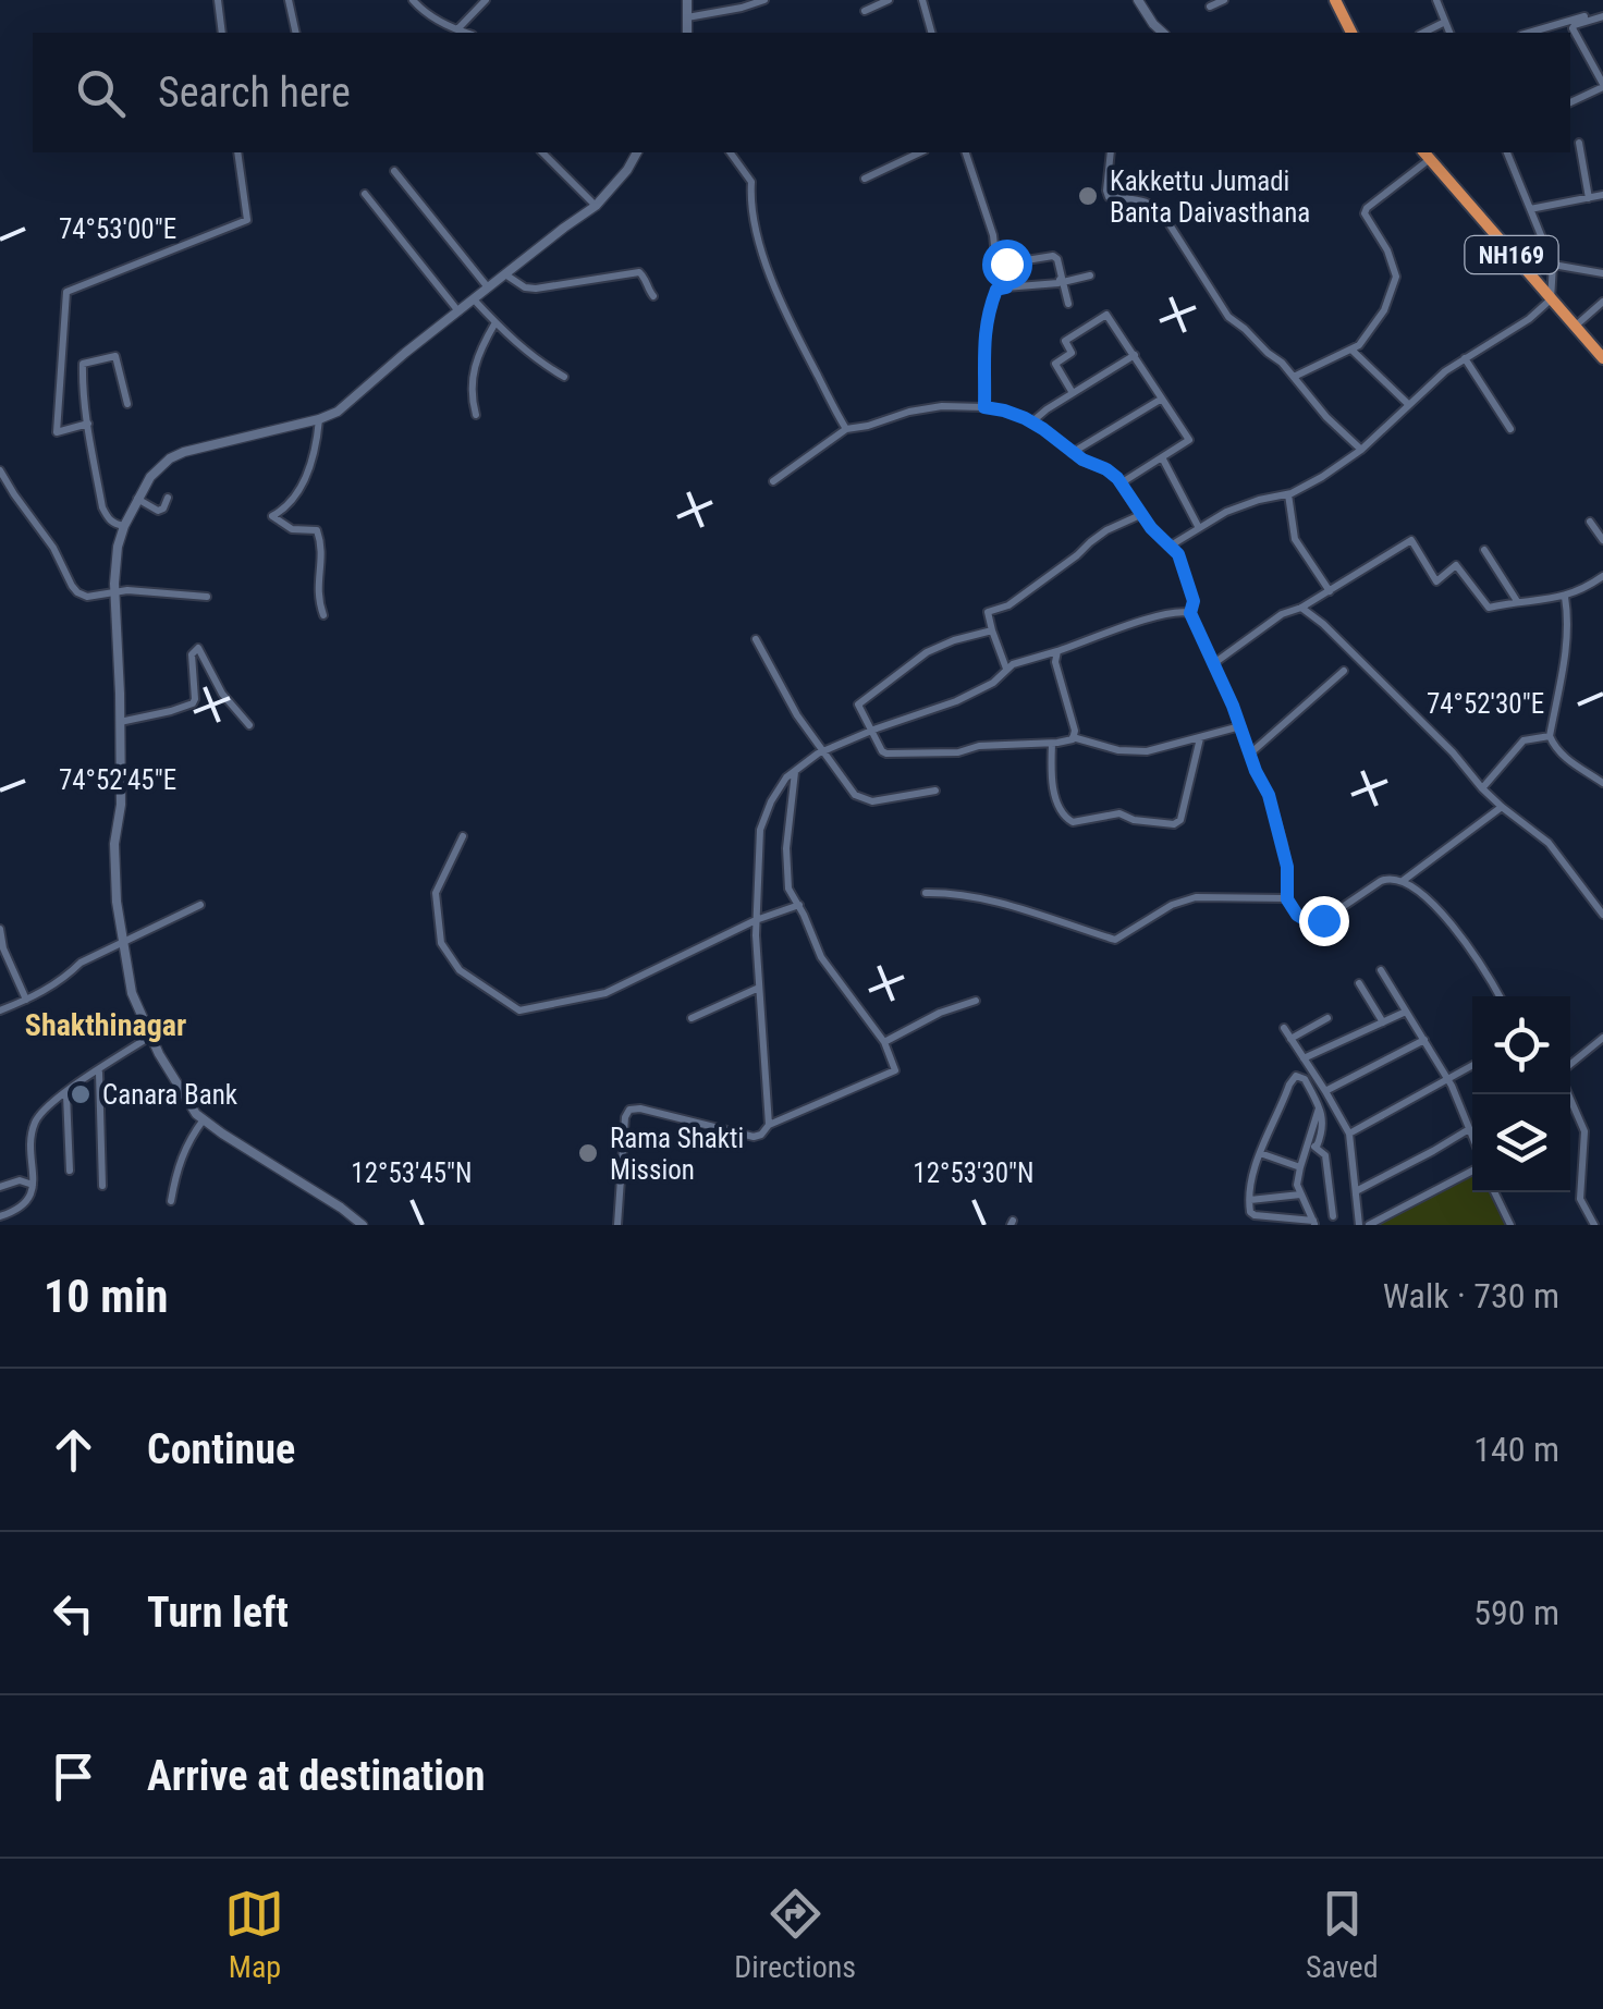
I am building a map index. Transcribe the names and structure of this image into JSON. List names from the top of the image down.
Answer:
{
  "streets": {
    "highway": ["NH169"]
  },
  "districts": ["Shakthinagar"],
  "places": ["Kakkettu Jumadi Banta Daivasthana", "Canara Bank", "Rama Shakti Mission"],
  "page": {
    "search": "Search here",
    "heading": ["10 min", "Walk · 730 m"],
    "list": [
      ["Continue", "140 m"],
      ["Turn left", "590 m"],
      "Arrive at destination"
    ],
    "nav": ["Map", "Directions", "Saved"]
  },
  "coordinates": [
    "74°53'00\"E",
    "74°52'30\"E",
    "74°52'45\"E",
    "12°53'45\"N",
    "12°53'30\"N"
  ]
}
